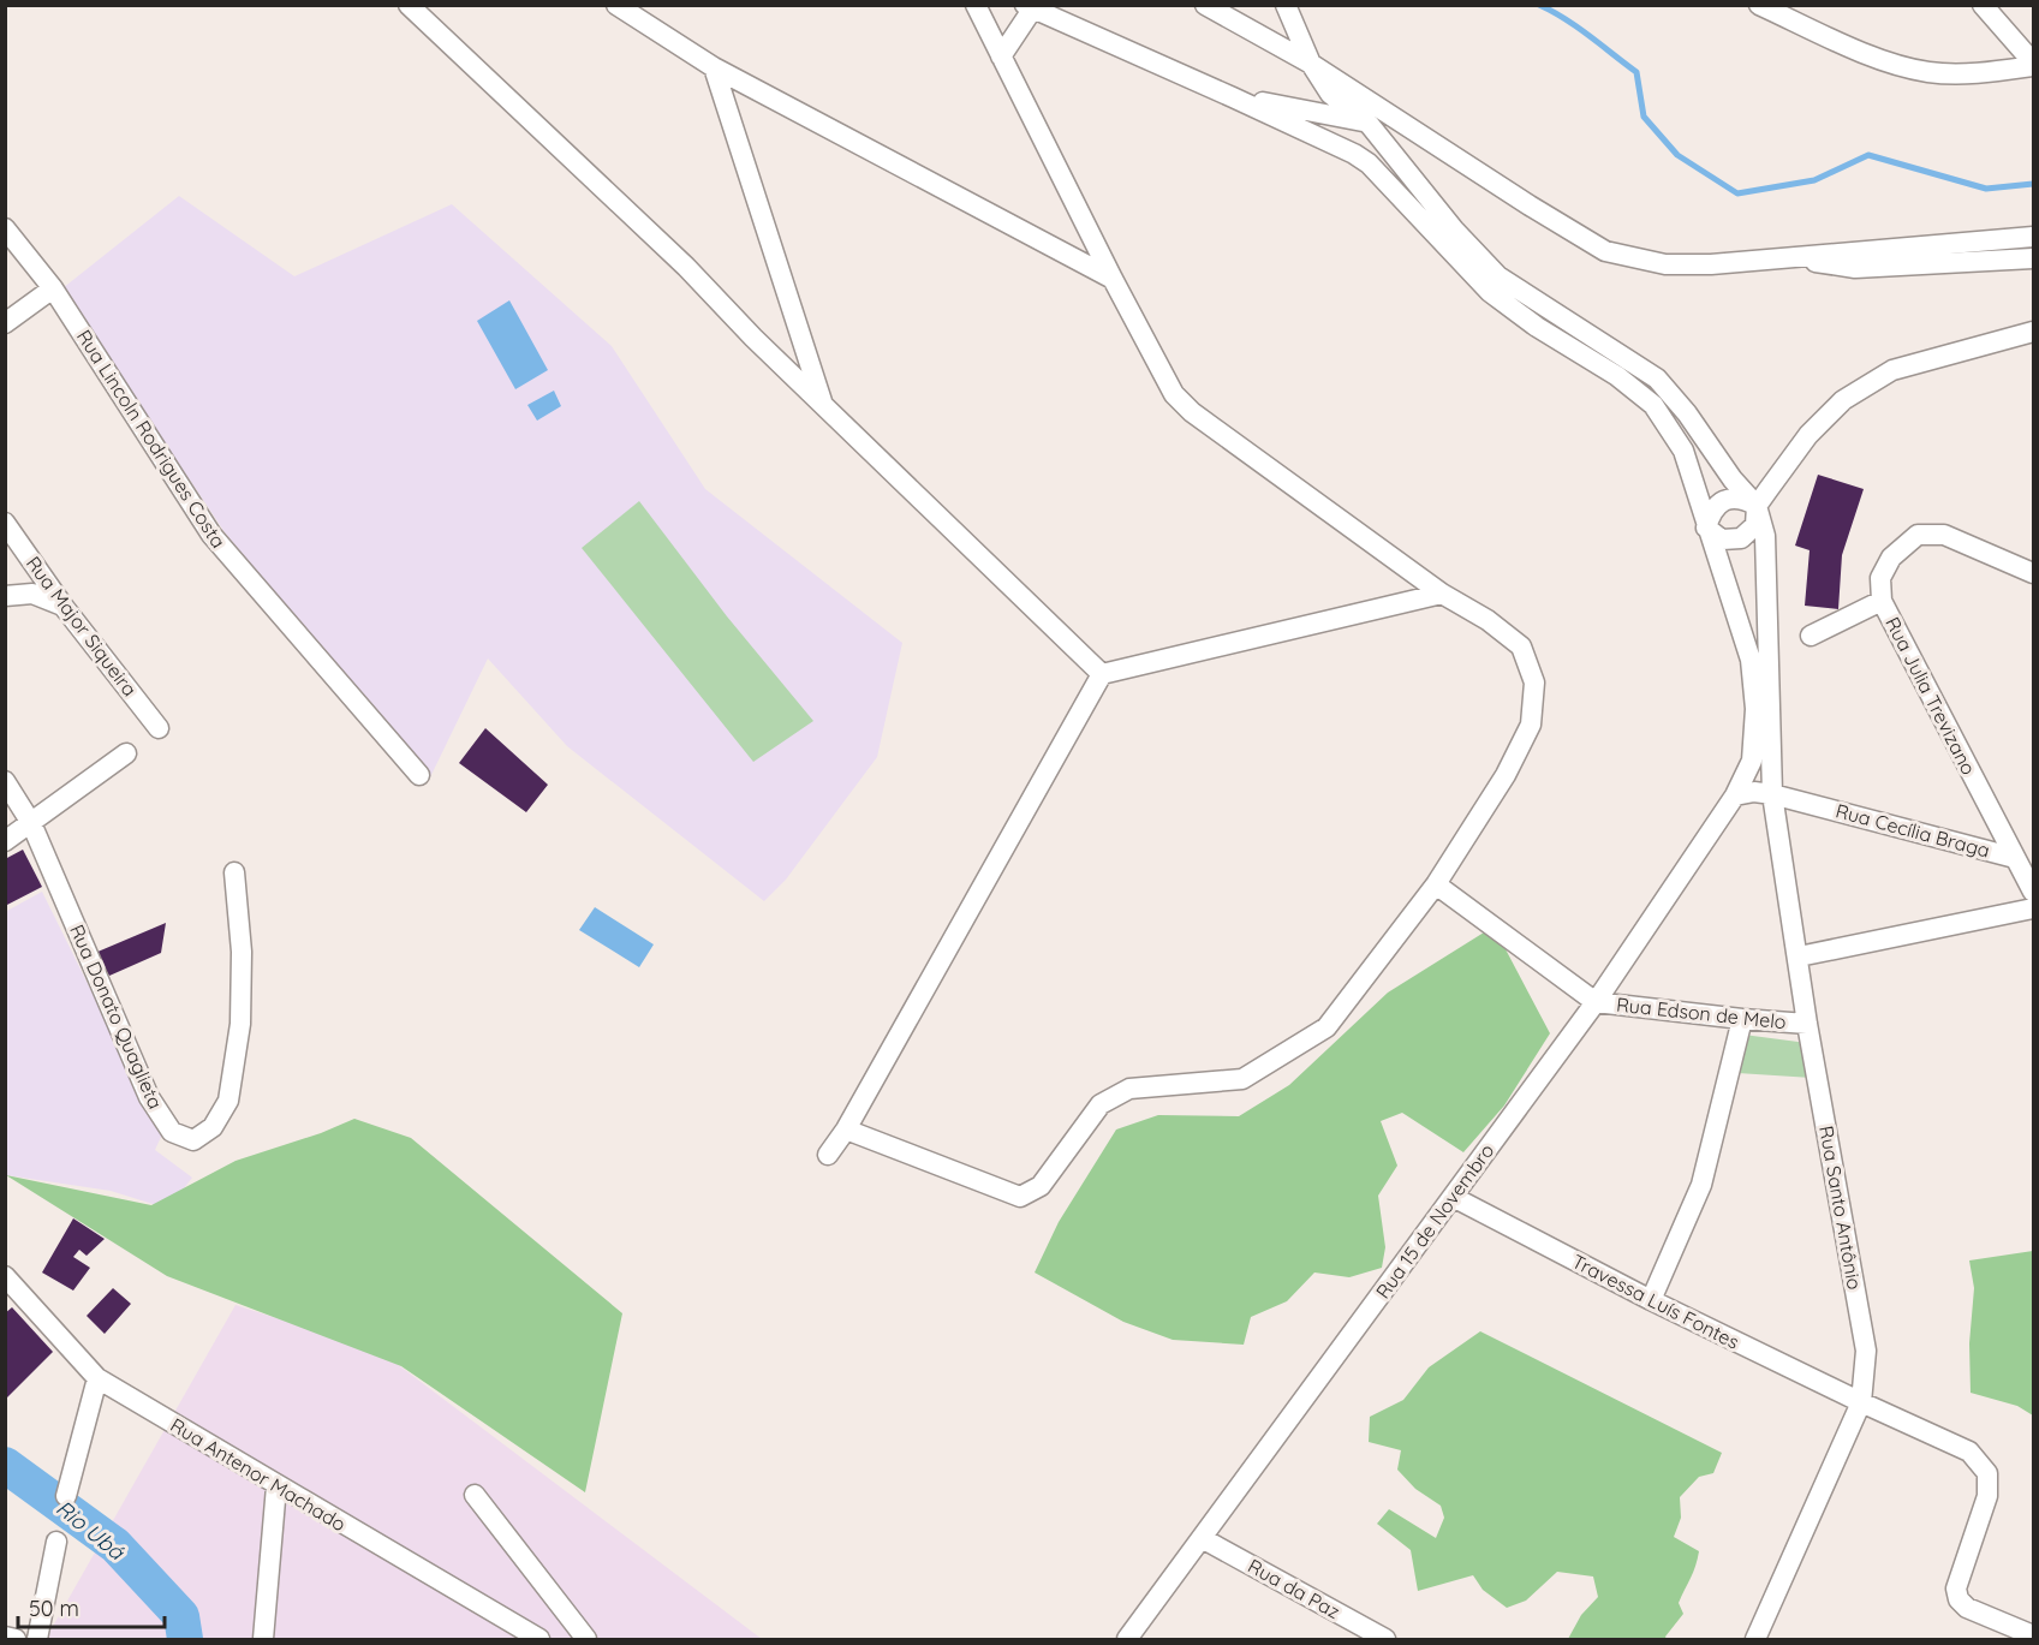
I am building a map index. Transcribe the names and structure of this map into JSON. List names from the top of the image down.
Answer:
{
  "streets": {
    "street": [
      "Rua Lincoln Rodrigues Costa",
      "Rua Major Siqueira",
      "Rua Julia Trevizano",
      "Rua Cecília Braga",
      "Rua Edson de Melo",
      "Rua Donato Quaglieta",
      "Rua Santo Antônio",
      "Rua 15 de Novembro",
      "Travessa Luís Fontes",
      "Rua Antenor Machado",
      "Rua da Paz"
    ]
  },
  "crossings": [
    ["Rua Julia Trevizano", "Rua Cecília Braga"],
    ["Rua Cecília Braga", "Rua Santo Antônio"],
    ["Rua Edson de Melo", "Rua Santo Antônio"],
    ["Rua Edson de Melo", "Rua 15 de Novembro"],
    ["Rua Santo Antônio", "Rua 15 de Novembro"],
    ["Rua Santo Antônio", "Travessa Luís Fontes"],
    ["Rua 15 de Novembro", "Travessa Luís Fontes"],
    ["Rua 15 de Novembro", "Rua da Paz"]
  ],
  "water": ["Rio Ubá"],
  "scale_bar": "50 m"
}
